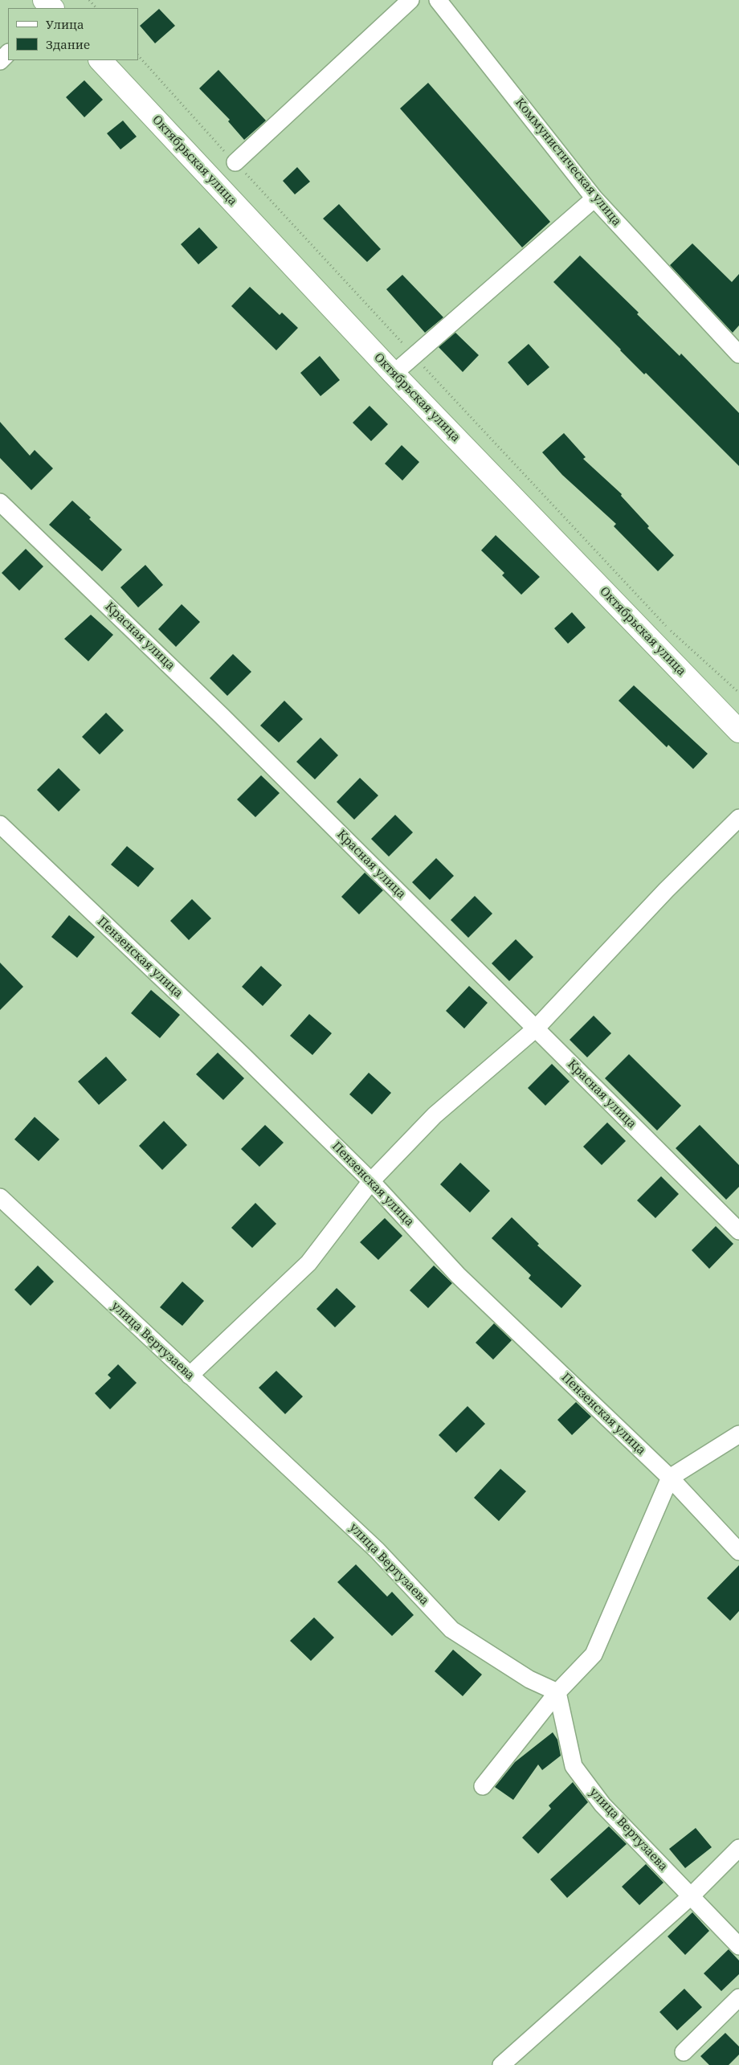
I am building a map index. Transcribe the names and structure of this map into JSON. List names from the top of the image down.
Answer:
{
  "streets": {
    "main road": ["Октябрьская улица"],
    "street": [
      "Коммунистическая улица",
      "Красная улица",
      "Пензенская улица",
      "улица Вертузаева"
    ]
  },
  "legend": ["Улица", "Здание"]
}
